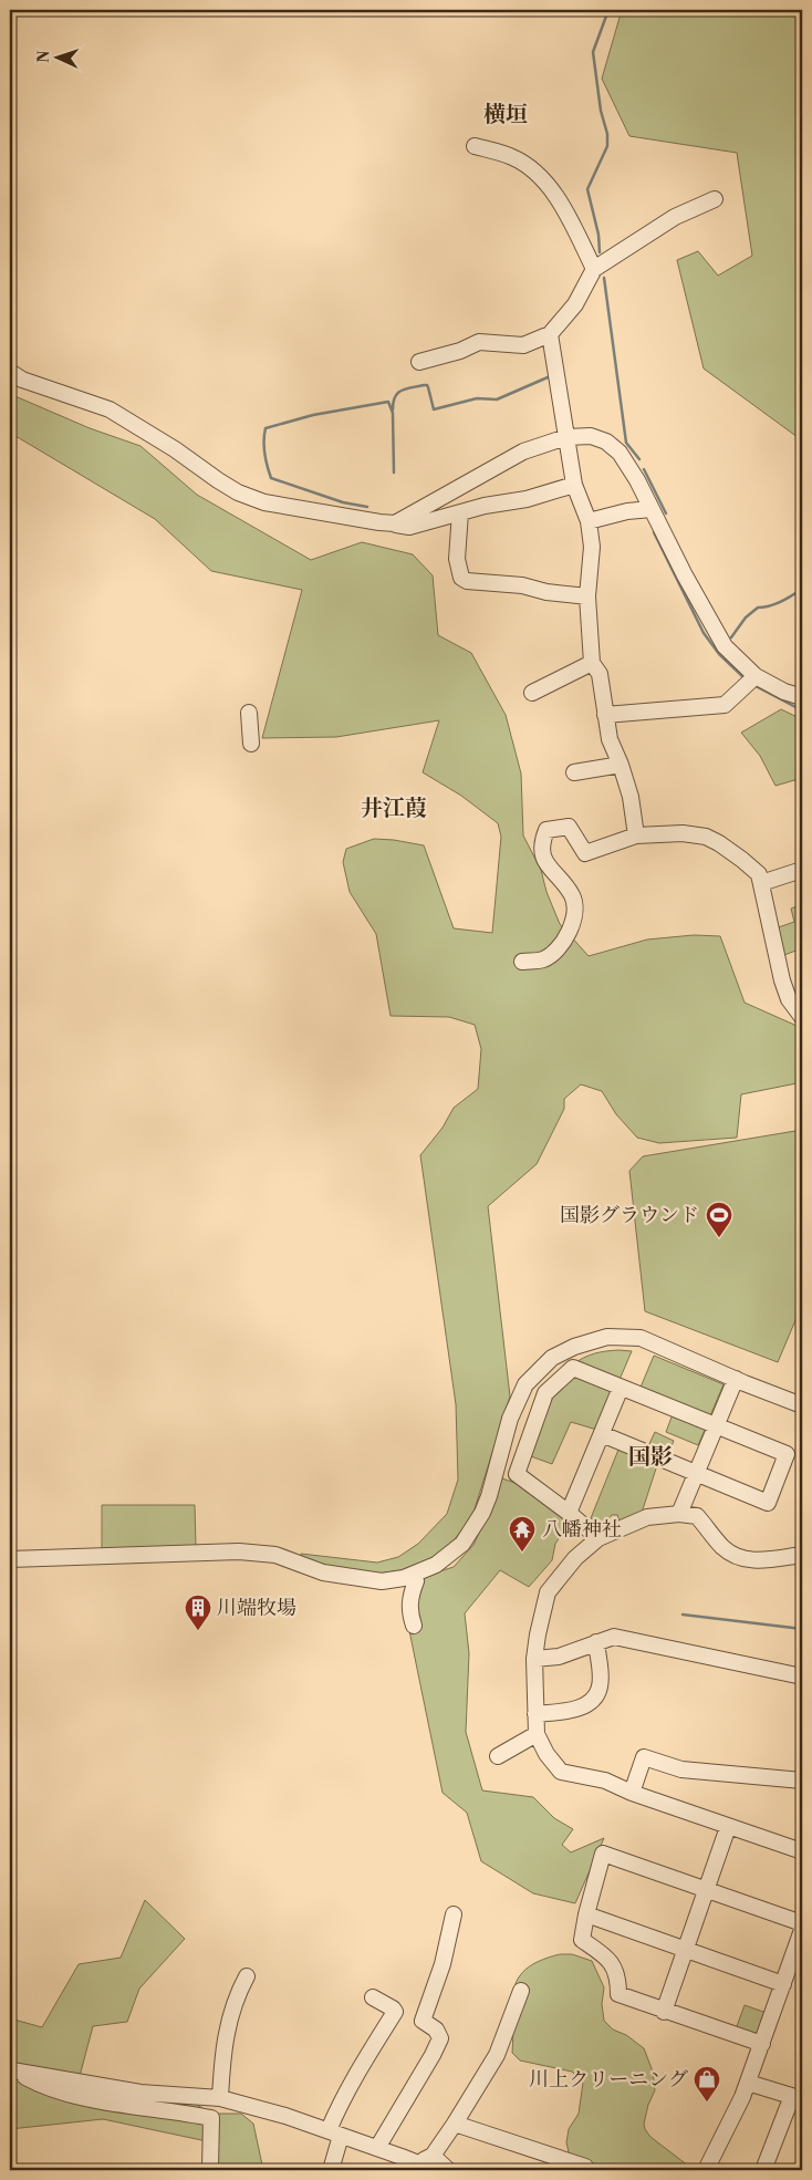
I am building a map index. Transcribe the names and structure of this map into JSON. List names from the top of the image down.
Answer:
{
  "districts": ["横垣", "井江葭", "国影"],
  "places": {
    "sports": ["国影グラウンド"],
    "temple": ["八幡神社"],
    "building": ["川端牧場"],
    "shop": ["川上クリーニング"]
  },
  "north": "left"
}
